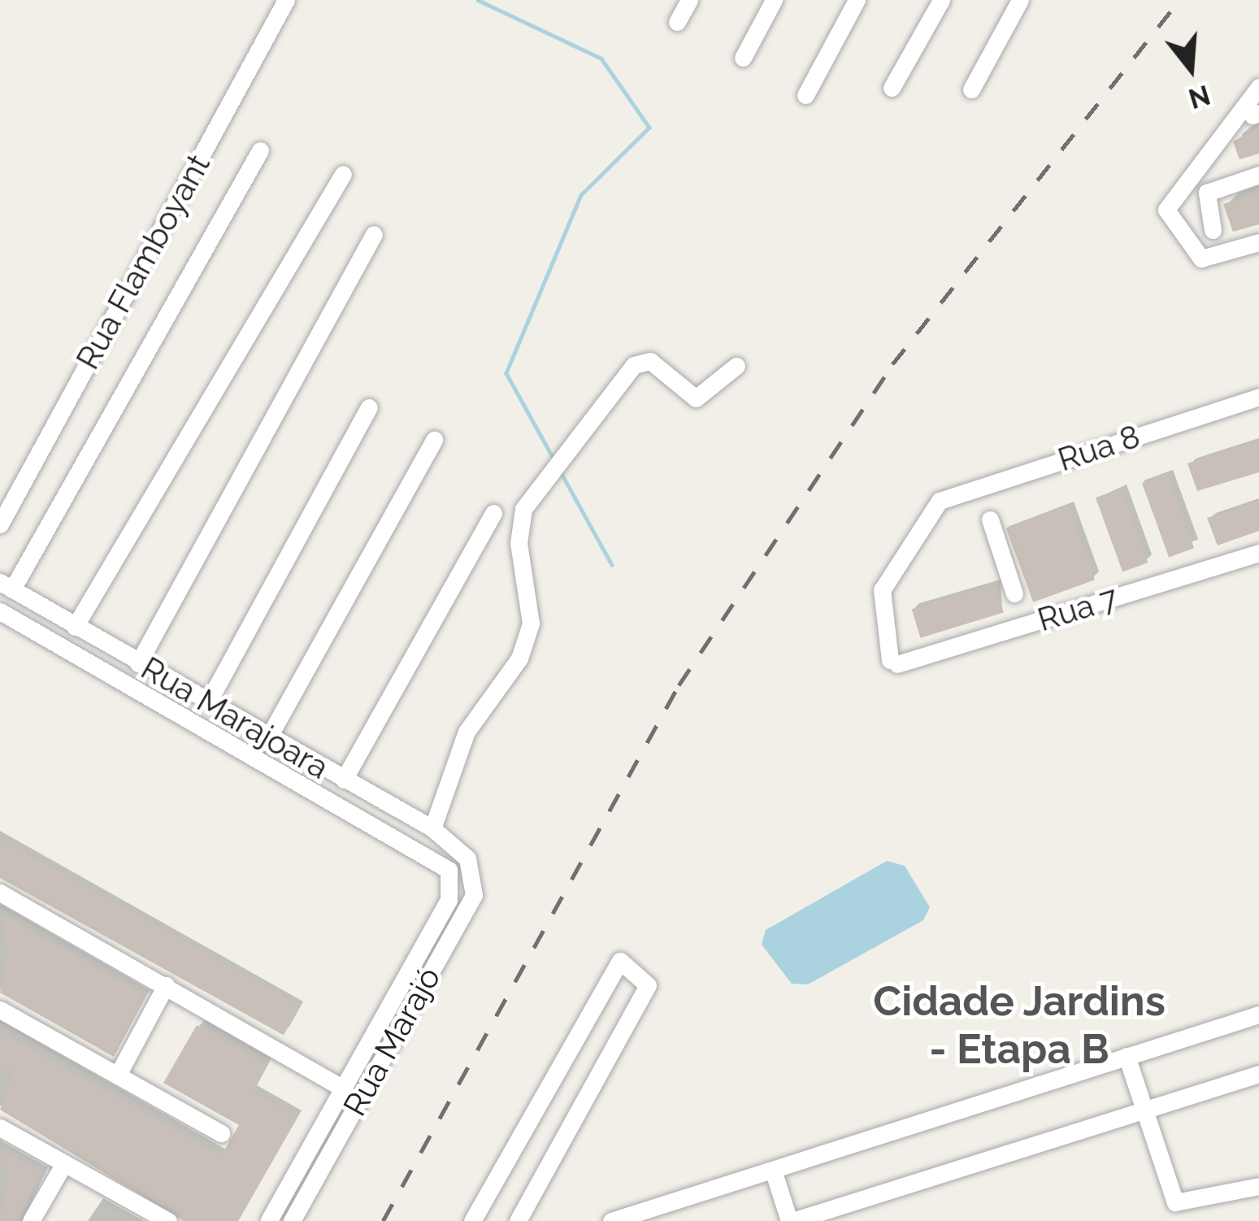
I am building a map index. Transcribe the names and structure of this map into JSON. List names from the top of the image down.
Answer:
{
  "streets": {
    "street": [
      "Rua Flamboyant",
      "Rua 8",
      "Rua 7",
      "Rua Marajoara",
      "Rua Marajó"
    ]
  },
  "crossings": [
    ["Rua 8", "Rua 7"],
    ["Rua Marajoara", "Rua Marajó"]
  ],
  "districts": ["Cidade Jardins - Etapa B"],
  "north": "bottom"
}
